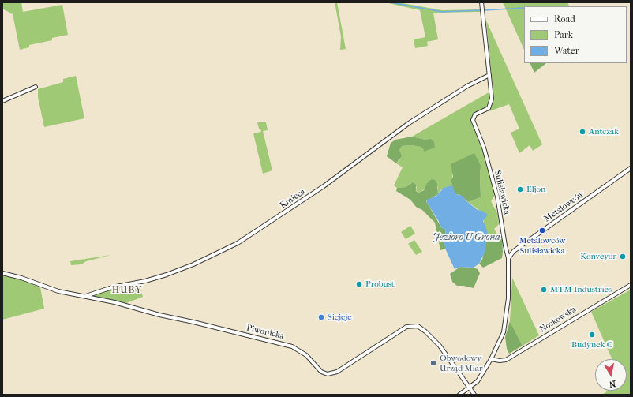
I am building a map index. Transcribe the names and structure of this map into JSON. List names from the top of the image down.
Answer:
{
  "streets": {
    "street": [
      "Sulisławicka",
      "Kmieca",
      "Metalowców",
      "Noskowska",
      "Piwonicka"
    ]
  },
  "crossings": [
    ["Sulisławicka", "Kmieca"],
    ["Sulisławicka", "Metalowców"],
    ["Sulisławicka", "Noskowska"],
    ["Sulisławicka", "Piwonicka"],
    ["Kmieca", "Piwonicka"]
  ],
  "districts": ["HUBY"],
  "water": ["Jezioro U Grona"],
  "places": [
    "Antczak",
    "Eljon",
    "Metalowców Sulisławicka",
    "Konveyor",
    "Probust",
    "MTM Industries",
    "Siejeje",
    "Budynek C",
    "Obwodowy Urząd Miar"
  ],
  "legend": ["Road", "Park", "Water"],
  "north": "bottom"
}
